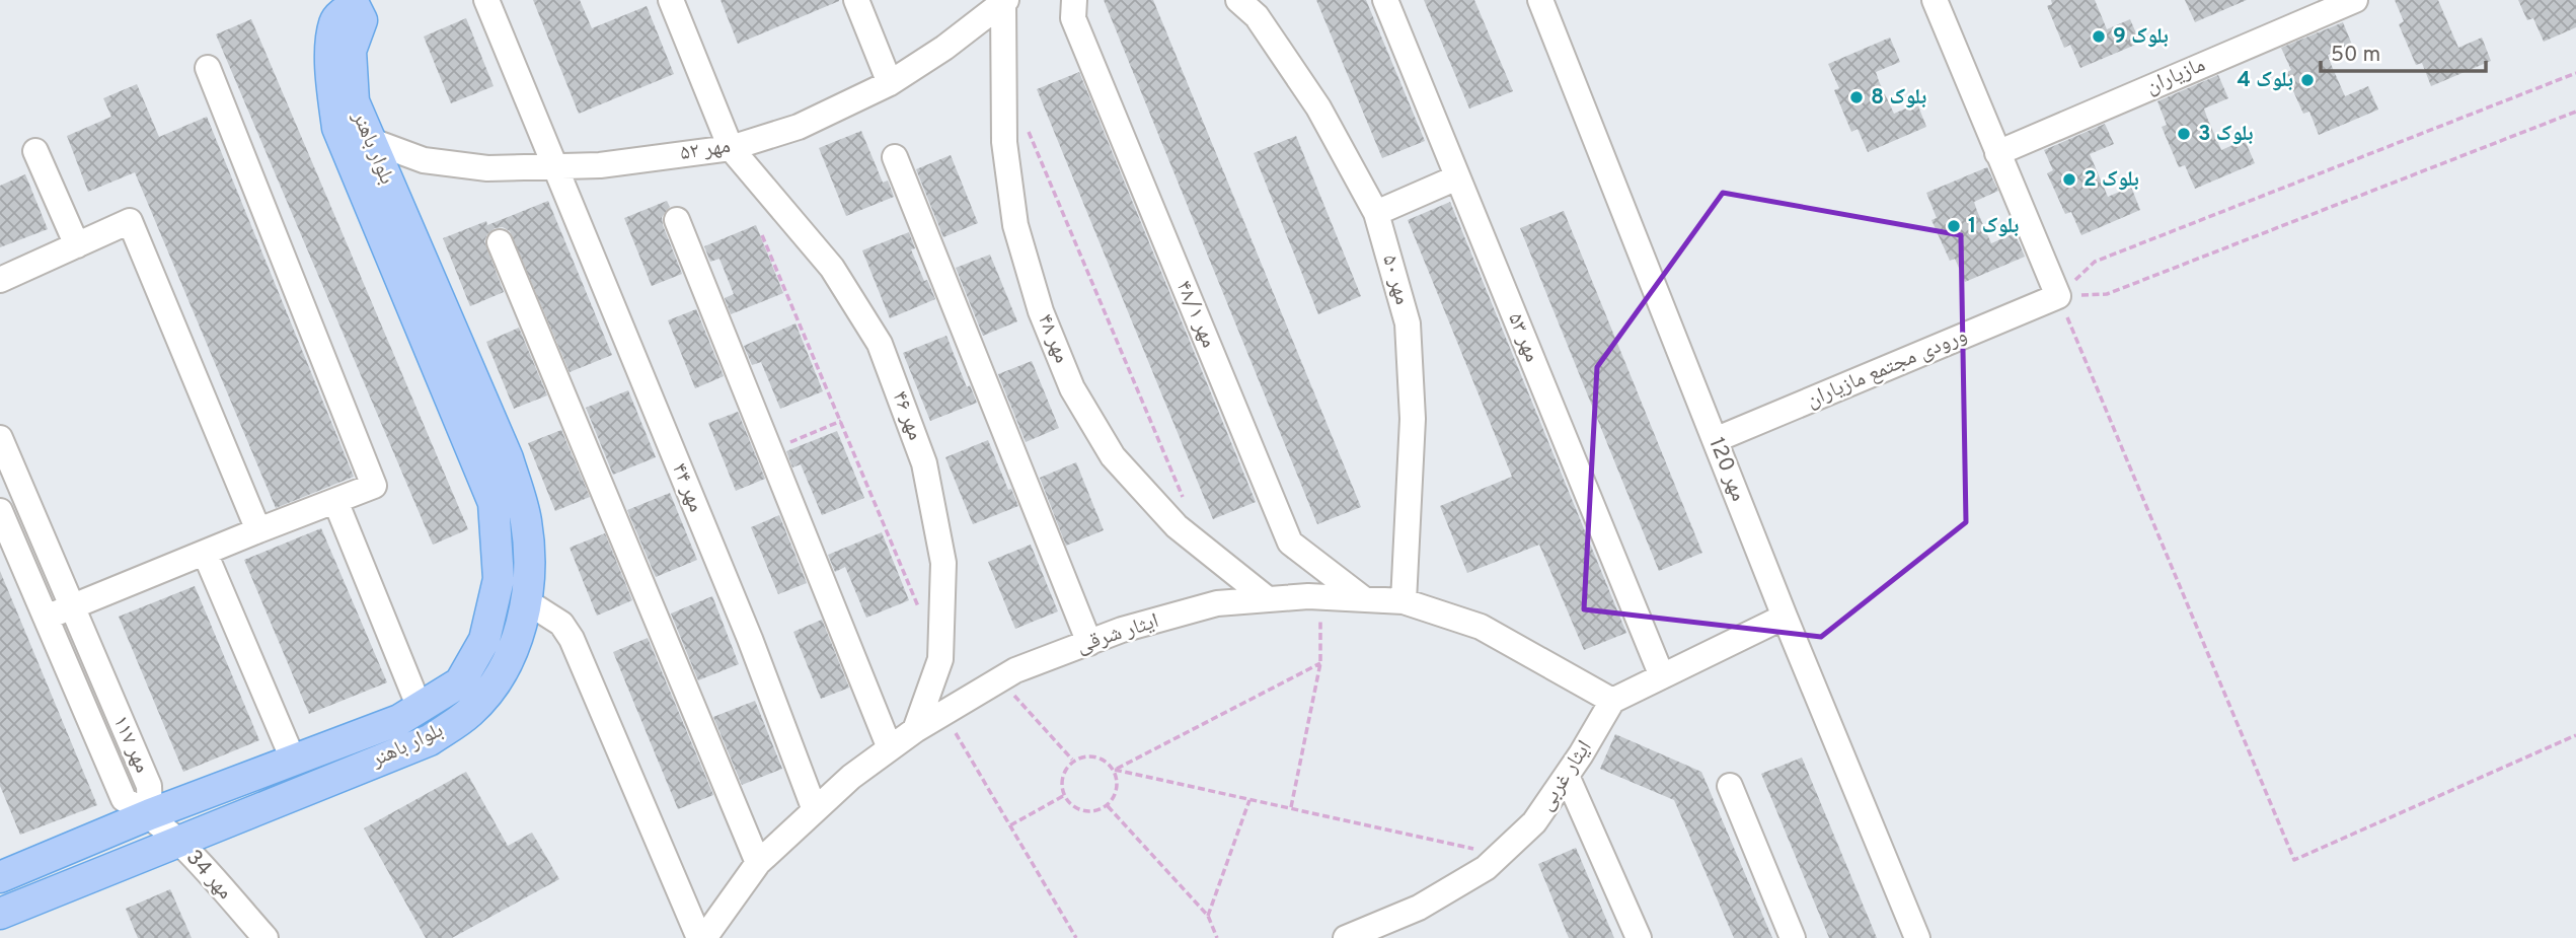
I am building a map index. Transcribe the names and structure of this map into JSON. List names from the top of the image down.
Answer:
{
  "streets": {
    "main road": ["بلوار باهنر"],
    "street": [
      "مازیاران",
      "مهر ۵۲",
      "مهر ۵۰",
      "مهر ۴۸/۱",
      "مهر ۵۳",
      "مهر ۴۸",
      "ورودی مجتمع مازیاران",
      "مهر ۴۶",
      "مهر 120",
      "مهر ۴۴",
      "ایثار شرقی",
      "مهر ۱۱۷",
      "ایثار غربی",
      "مهر 34"
    ]
  },
  "crossings": [
    ["بلوار باهنر", "مهر ۵۲"],
    ["بلوار باهنر", "مهر ۱۱۷"],
    ["بلوار باهنر", "مهر 34"],
    ["مهر ۵۲", "مهر ۴۸"],
    ["مهر ۵۲", "مهر ۴۶"],
    ["مهر ۵۲", "مهر ۴۴"],
    ["مهر ۵۰", "ایثار شرقی"],
    ["مهر ۴۸/۱", "ایثار شرقی"],
    ["مهر ۴۸", "ایثار شرقی"],
    ["ورودی مجتمع مازیاران", "مهر 120"],
    ["مهر ۴۶", "ایثار شرقی"],
    ["مهر ۴۴", "ایثار شرقی"],
    ["ایثار شرقی", "ایثار غربی"],
    ["مهر ۱۱۷", "مهر 34"]
  ],
  "places": [
    "بلوک 9",
    "بلوک 4",
    "بلوک 8",
    "بلوک 3",
    "بلوک 2",
    "بلوک 1"
  ],
  "scale_bar": "50 m"
}
